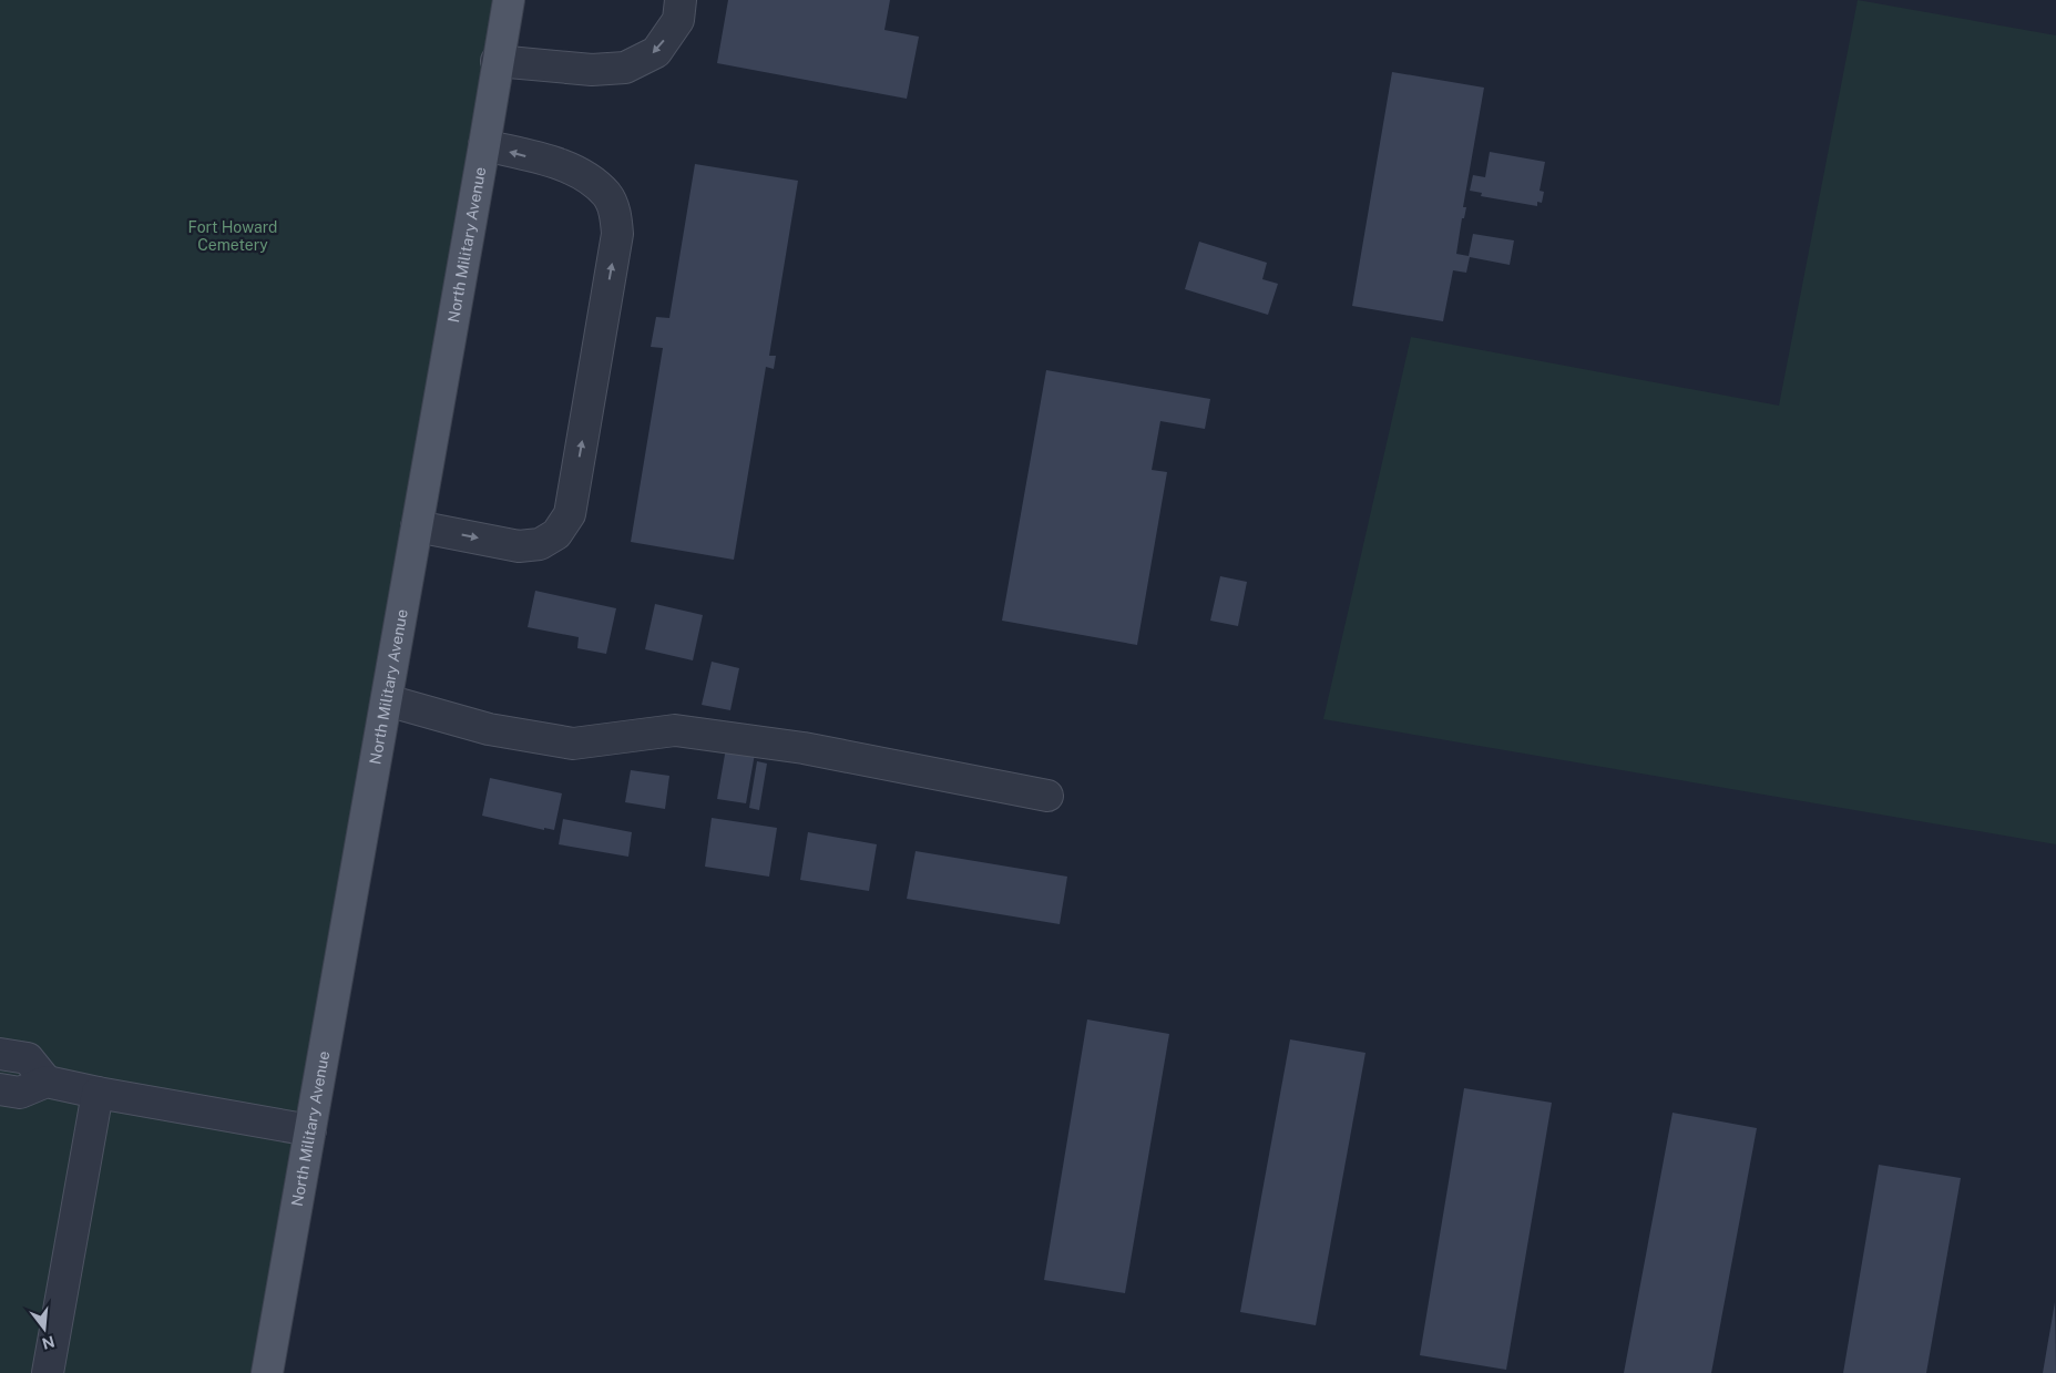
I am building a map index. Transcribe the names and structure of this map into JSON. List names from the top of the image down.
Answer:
{
  "streets": {
    "main road": ["North Military Avenue"]
  },
  "parks": ["Fort Howard Cemetery"],
  "north": "bottom"
}
